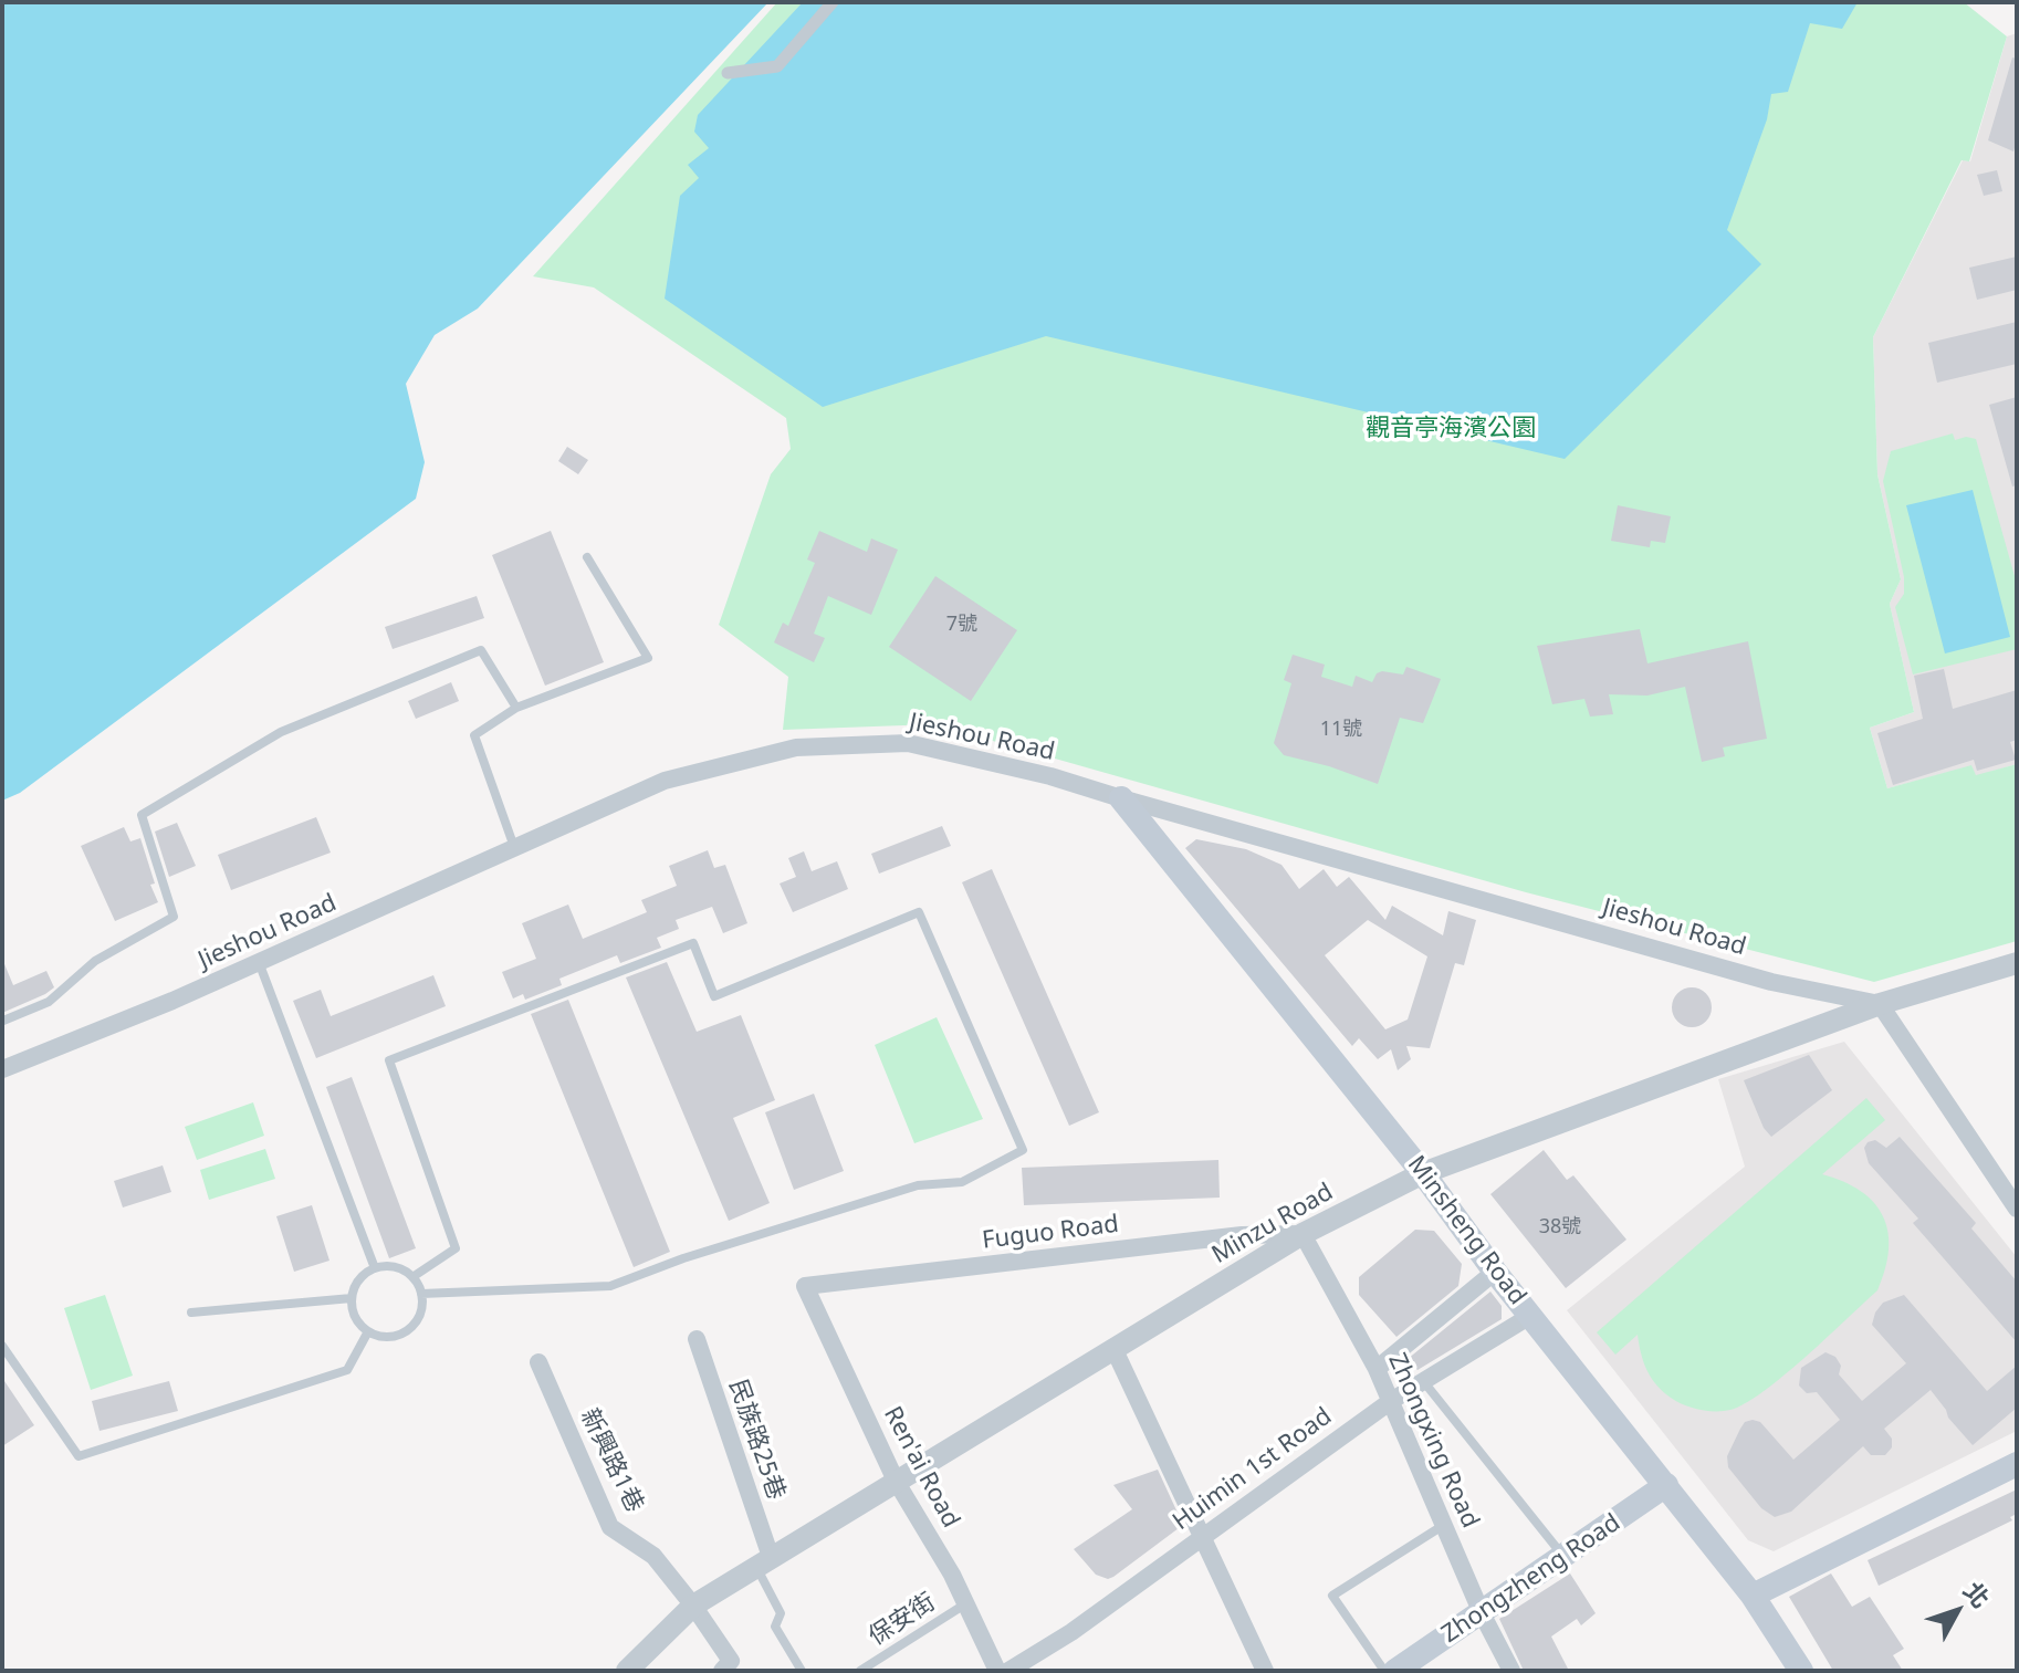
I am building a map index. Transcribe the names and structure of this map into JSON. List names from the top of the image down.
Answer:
{
  "streets": {
    "main road": ["Minsheng Road", "Zhongzheng Road"],
    "street": [
      "Jieshou Road",
      "Minzu Road",
      "Fuguo Road",
      "民族路25巷",
      "Zhongxing Road",
      "新興路1巷",
      "Ren'ai Road",
      "Huimin 1st Road"
    ],
    "lane": ["保安街"]
  },
  "crossings": [
    ["Jieshou Road", "Minzu Road"],
    ["Jieshou Road", "Minsheng Road"],
    ["Minzu Road", "Minsheng Road"],
    ["Minzu Road", "Fuguo Road"],
    ["Minzu Road", "民族路25巷"],
    ["Minzu Road", "Zhongxing Road"],
    ["Minzu Road", "新興路1巷"],
    ["Minzu Road", "Ren'ai Road"],
    ["Minsheng Road", "Huimin 1st Road"],
    ["Minsheng Road", "Zhongzheng Road"],
    ["Fuguo Road", "Zhongxing Road"],
    ["Fuguo Road", "Ren'ai Road"],
    ["Zhongxing Road", "Huimin 1st Road"],
    ["Zhongxing Road", "Zhongzheng Road"],
    ["Ren'ai Road", "保安街"]
  ],
  "parks": ["觀音亭海濱公園"],
  "house_numbers": ["7號", "11號", "38號"],
  "north": "top right"
}
